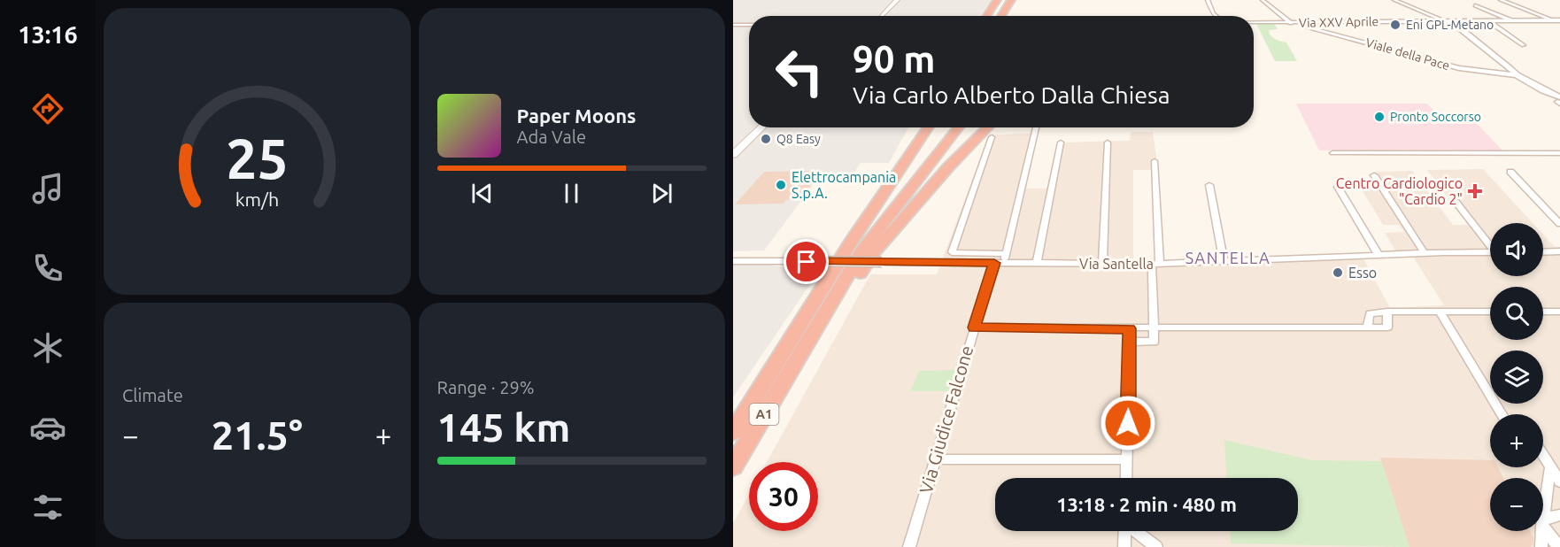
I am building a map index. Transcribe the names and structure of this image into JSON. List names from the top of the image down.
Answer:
{
  "streets": {
    "highway": ["A1"],
    "street": [
      "Via XXV Aprile",
      "Viale della Pace",
      "Via Santella",
      "Via Giudice Falcone"
    ]
  },
  "crossings": [
    ["Via XXV Aprile", "Viale della Pace"],
    ["Via Santella", "Via Giudice Falcone"]
  ],
  "districts": ["SANTELLA"],
  "places": {
    "other": [
      "Eni GPL-Metano",
      "Pronto Soccorso",
      "Q8 Easy",
      "Elettrocampania S.p.A.",
      "Esso"
    ],
    "health": ["Centro Cardiologico \"Cardio 2\""]
  },
  "page": {
    "tabs": "13:16",
    "turn": ["90 m", "Via Carlo Alberto Dalla Chiesa"],
    "song": ["Paper Moons", "Ada Vale"],
    "map_buttons": ["+", "−"],
    "tile": [
      "Climate",
      ["Range · 29%", "145 km"]
    ],
    "heat": ["−", "21.5°", "+"],
    "limit": "30",
    "trip": "13:18 · 2 min · 480 m",
    "gauge": ["25", "km/h"]
  }
}
